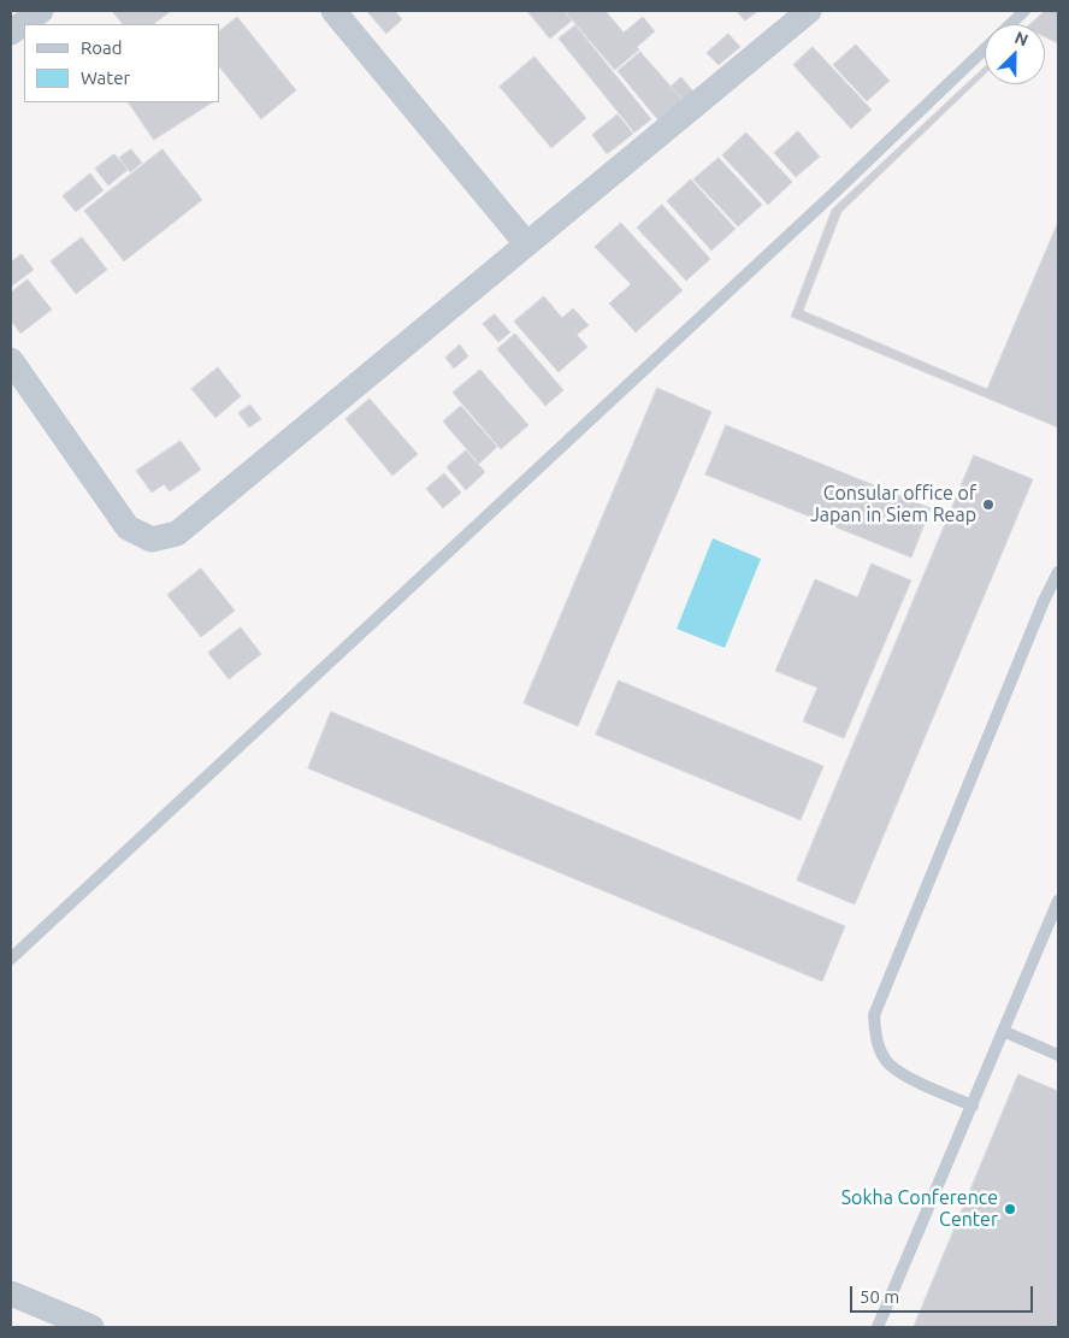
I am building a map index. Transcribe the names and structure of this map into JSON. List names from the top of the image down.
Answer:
{
  "places": ["Consular office of Japan in Siem Reap", "Sokha Conference Center"],
  "legend": ["Road", "Water"],
  "scale_bar": "50 m",
  "north": "top right"
}
